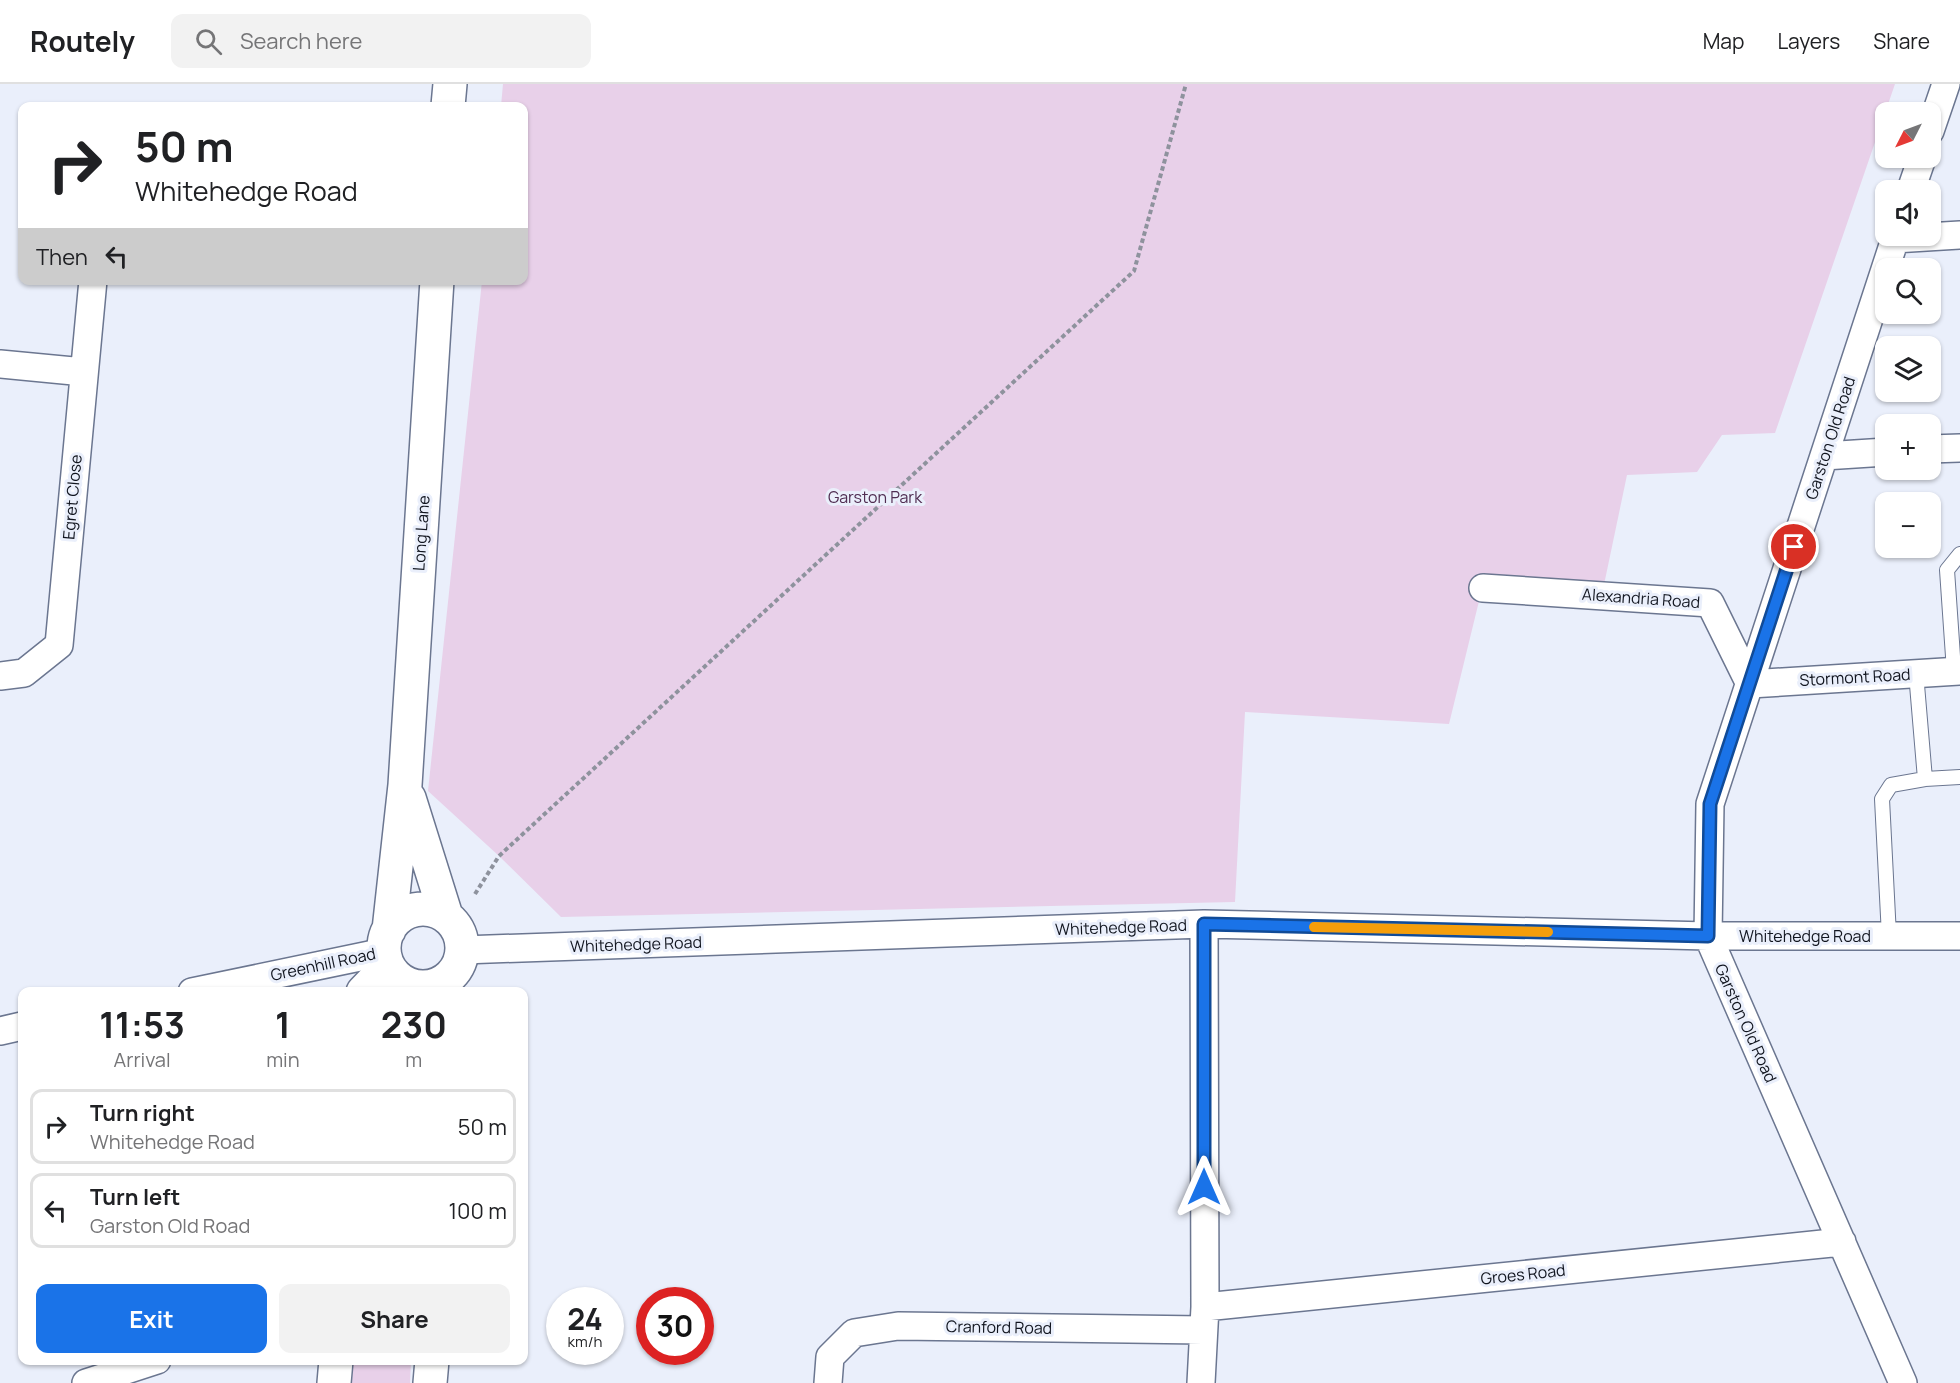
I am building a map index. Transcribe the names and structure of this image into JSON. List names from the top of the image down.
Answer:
{
  "streets": {
    "street": [
      "Garston Old Road",
      "Egret Close",
      "Long Lane",
      "Alexandria Road",
      "Stormont Road",
      "Whitehedge Road",
      "Greenhill Road",
      "Groes Road",
      "Cranford Road"
    ]
  },
  "crossings": [
    ["Garston Old Road", "Alexandria Road"],
    ["Garston Old Road", "Stormont Road"],
    ["Garston Old Road", "Whitehedge Road"],
    ["Garston Old Road", "Groes Road"],
    ["Long Lane", "Whitehedge Road"],
    ["Long Lane", "Greenhill Road"],
    ["Alexandria Road", "Stormont Road"],
    ["Whitehedge Road", "Greenhill Road"],
    ["Groes Road", "Cranford Road"]
  ],
  "parks": ["Garston Park"],
  "north": "bottom left",
  "page": {
    "header": "Routely",
    "search": "Search here",
    "nav": ["Map", "Layers", "Share"],
    "map_buttons": ["+", "−"],
    "turn": ["50 m", "Whitehedge Road"],
    "then": "Then",
    "eta": [
      "11:53",
      "Arrival",
      "1",
      "min",
      "230",
      "m"
    ],
    "list": [
      {
        "name": "Turn right",
        "note": "Whitehedge Road",
        "value": "50 m"
      },
      {
        "name": "Turn left",
        "note": "Garston Old Road",
        "value": "100 m"
      }
    ],
    "buttons": ["Exit", "Share"],
    "speed": "24 km/h",
    "limit": "30"
  }
}
